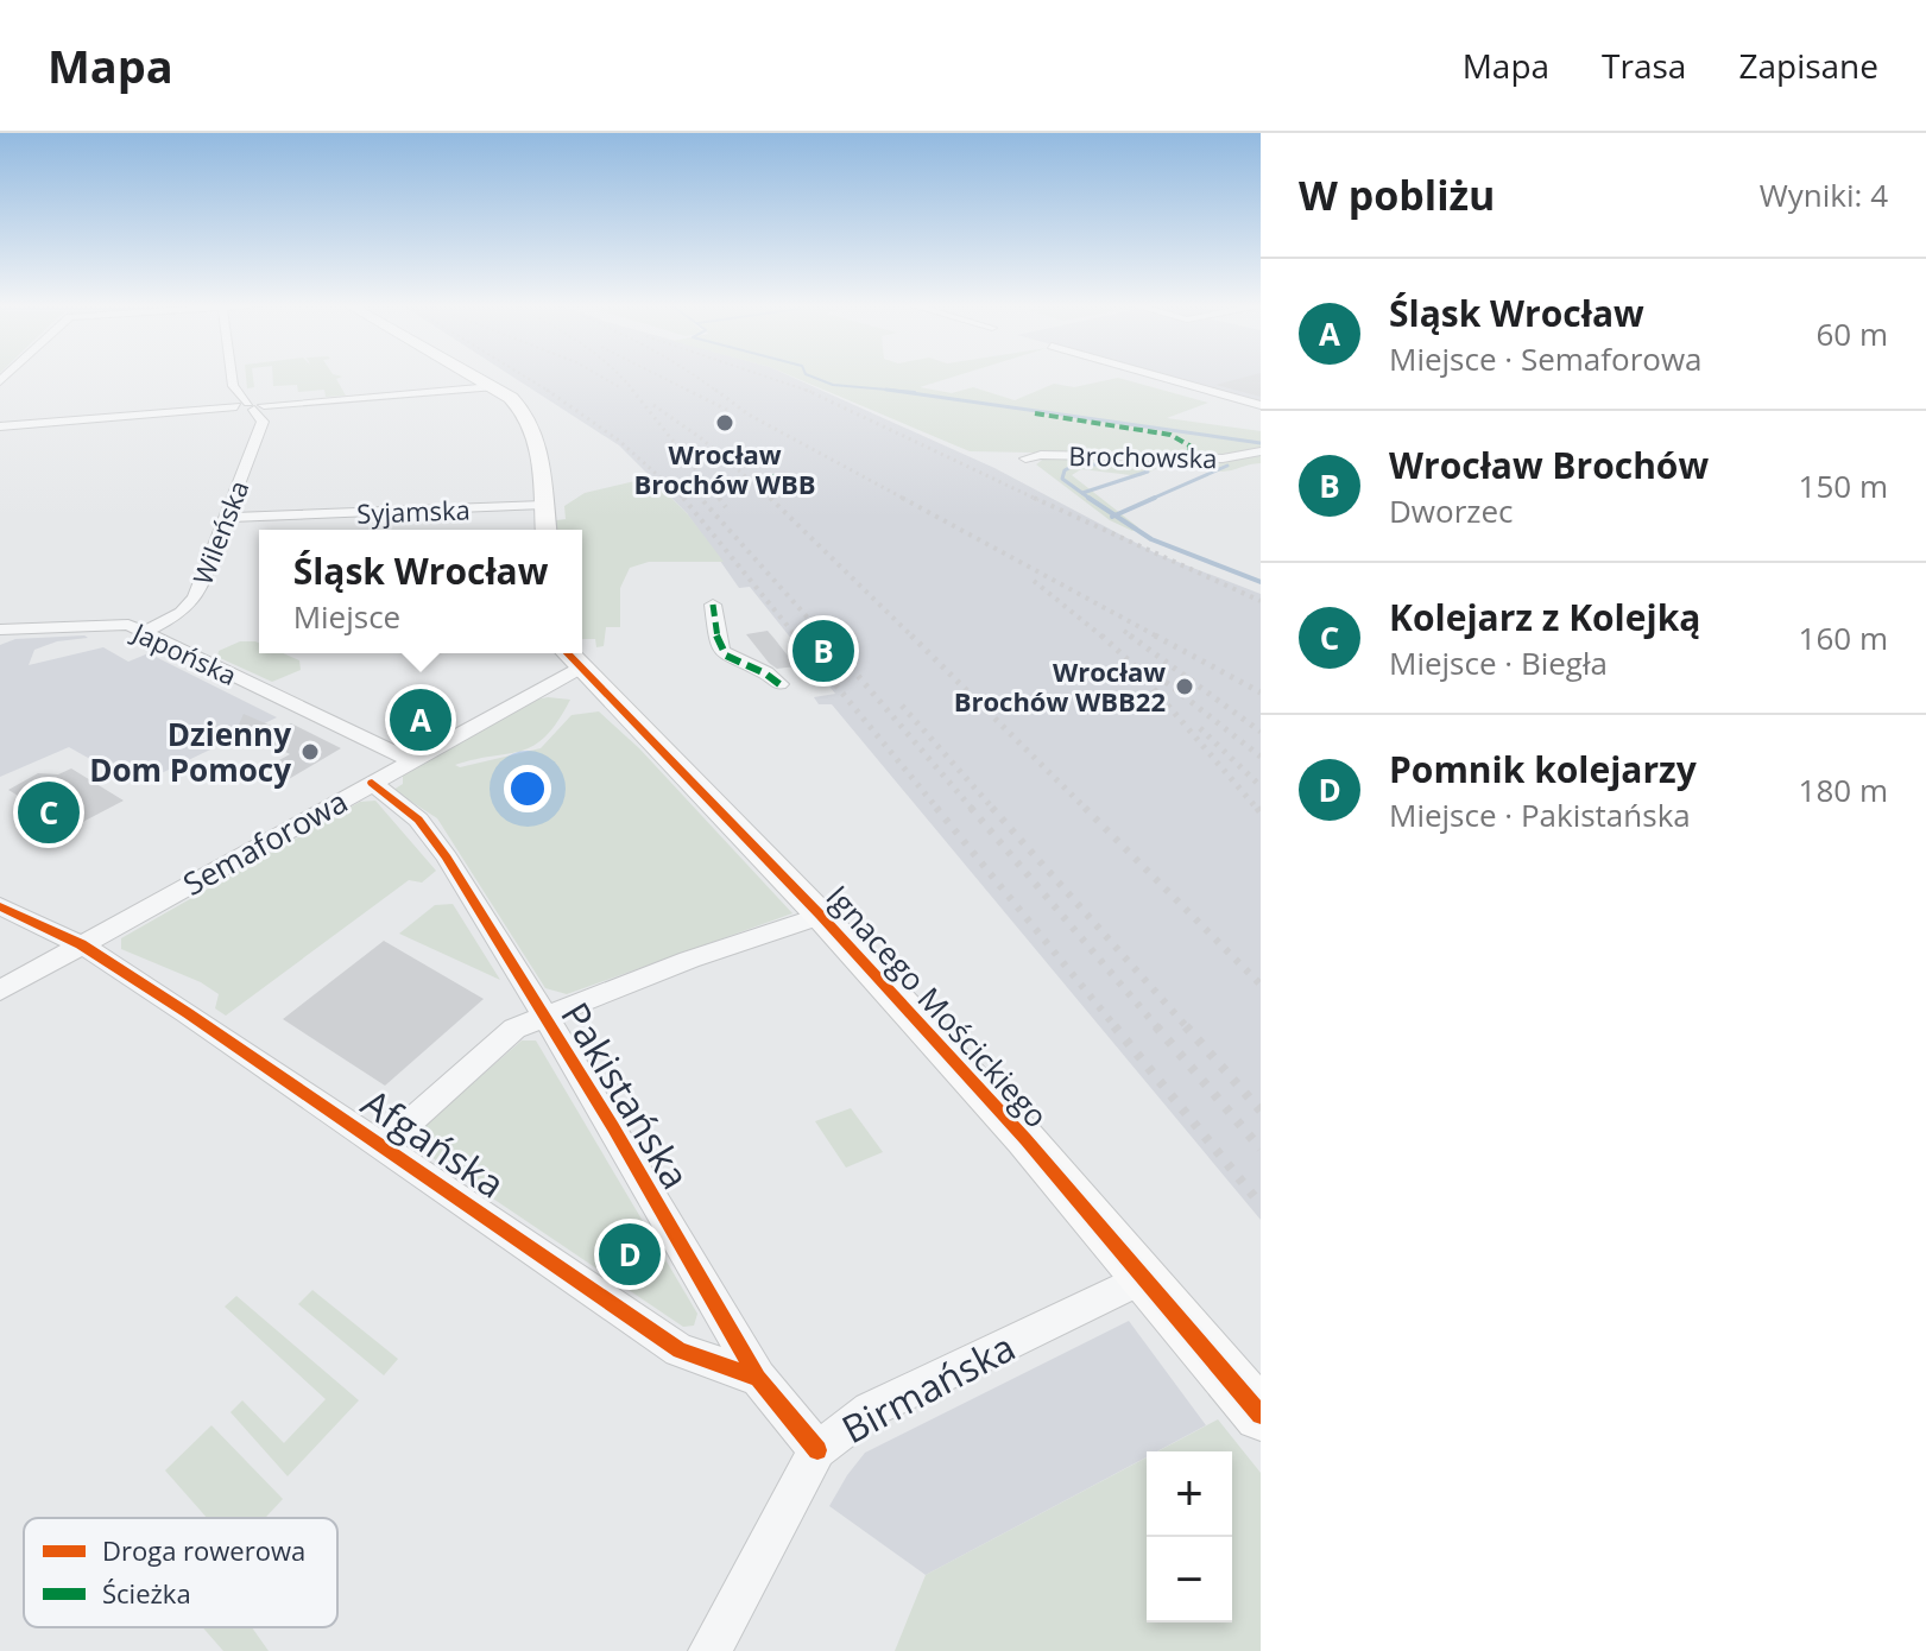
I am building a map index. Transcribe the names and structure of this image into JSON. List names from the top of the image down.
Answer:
{
  "streets": {
    "street": [
      "Brochowska",
      "Syjamska",
      "Wileńska",
      "Japońska",
      "Semaforowa",
      "Ignacego Mościckiego",
      "Pakistańska",
      "Afgańska",
      "Birmańska"
    ]
  },
  "crossings": [
    ["Syjamska", "Wileńska"],
    ["Wileńska", "Japońska"],
    ["Japońska", "Semaforowa"],
    ["Semaforowa", "Ignacego Mościckiego"],
    ["Semaforowa", "Pakistańska"],
    ["Semaforowa", "Afgańska"],
    ["Ignacego Mościckiego", "Birmańska"],
    ["Pakistańska", "Afgańska"],
    ["Pakistańska", "Birmańska"]
  ],
  "places": ["Wrocław Brochów WBB", "Wrocław Brochów WBB22", "Dzienny Dom Pomocy"],
  "legend": ["Droga rowerowa", "Ścieżka"],
  "page": {
    "header": "Mapa",
    "nav": ["Mapa", "Trasa", "Zapisane"],
    "heading": ["W pobliżu", "Wyniki: 4"],
    "list": [
      {
        "mark": "A",
        "name": "Śląsk Wrocław",
        "note": "Miejsce · Semaforowa",
        "value": "60 m"
      },
      {
        "mark": "B",
        "name": "Wrocław Brochów",
        "note": "Dworzec",
        "value": "150 m"
      },
      {
        "mark": "C",
        "name": "Kolejarz z Kolejką",
        "note": "Miejsce · Biegła",
        "value": "160 m"
      },
      {
        "mark": "D",
        "name": "Pomnik kolejarzy",
        "note": "Miejsce · Pakistańska",
        "value": "180 m"
      }
    ],
    "popup": ["Śląsk Wrocław", "Miejsce"],
    "pins": [
      "B",
      "A",
      "C",
      "D"
    ],
    "map_buttons": ["+", "−"]
  }
}
